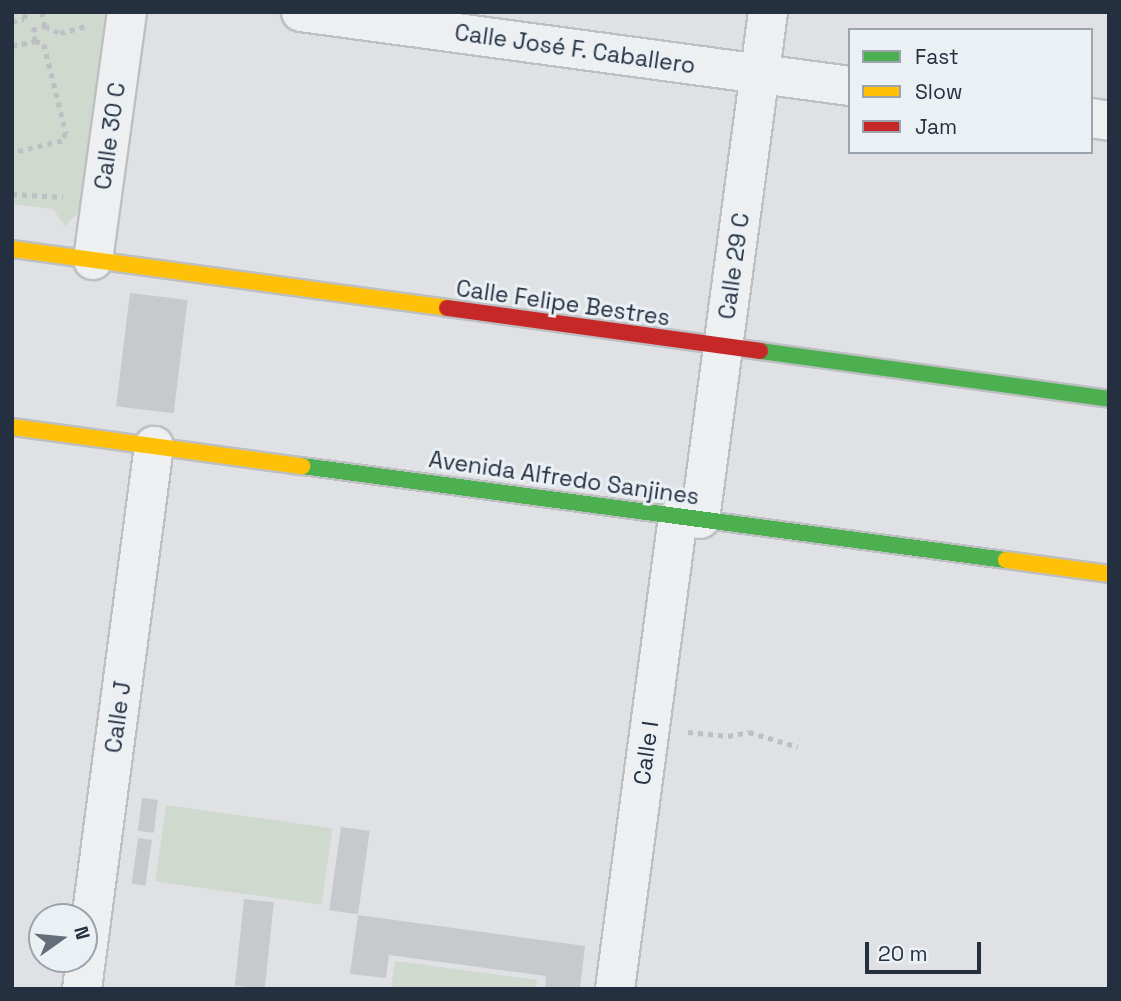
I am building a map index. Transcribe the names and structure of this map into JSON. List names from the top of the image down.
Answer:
{
  "streets": {
    "street": [
      "Calle José F. Caballero",
      "Calle 30 C",
      "Calle 29 C",
      "Calle Felipe Bestres",
      "Avenida Alfredo Sanjines",
      "Calle J",
      "Calle I"
    ]
  },
  "crossings": [
    ["Calle José F. Caballero", "Calle 29 C"],
    ["Calle 30 C", "Calle Felipe Bestres"],
    ["Calle 29 C", "Calle Felipe Bestres"],
    ["Calle 29 C", "Avenida Alfredo Sanjines"],
    ["Calle 29 C", "Calle I"],
    ["Avenida Alfredo Sanjines", "Calle J"],
    ["Avenida Alfredo Sanjines", "Calle I"]
  ],
  "legend": ["Fast", "Slow", "Jam"],
  "scale_bar": "20 m",
  "north": "right"
}
